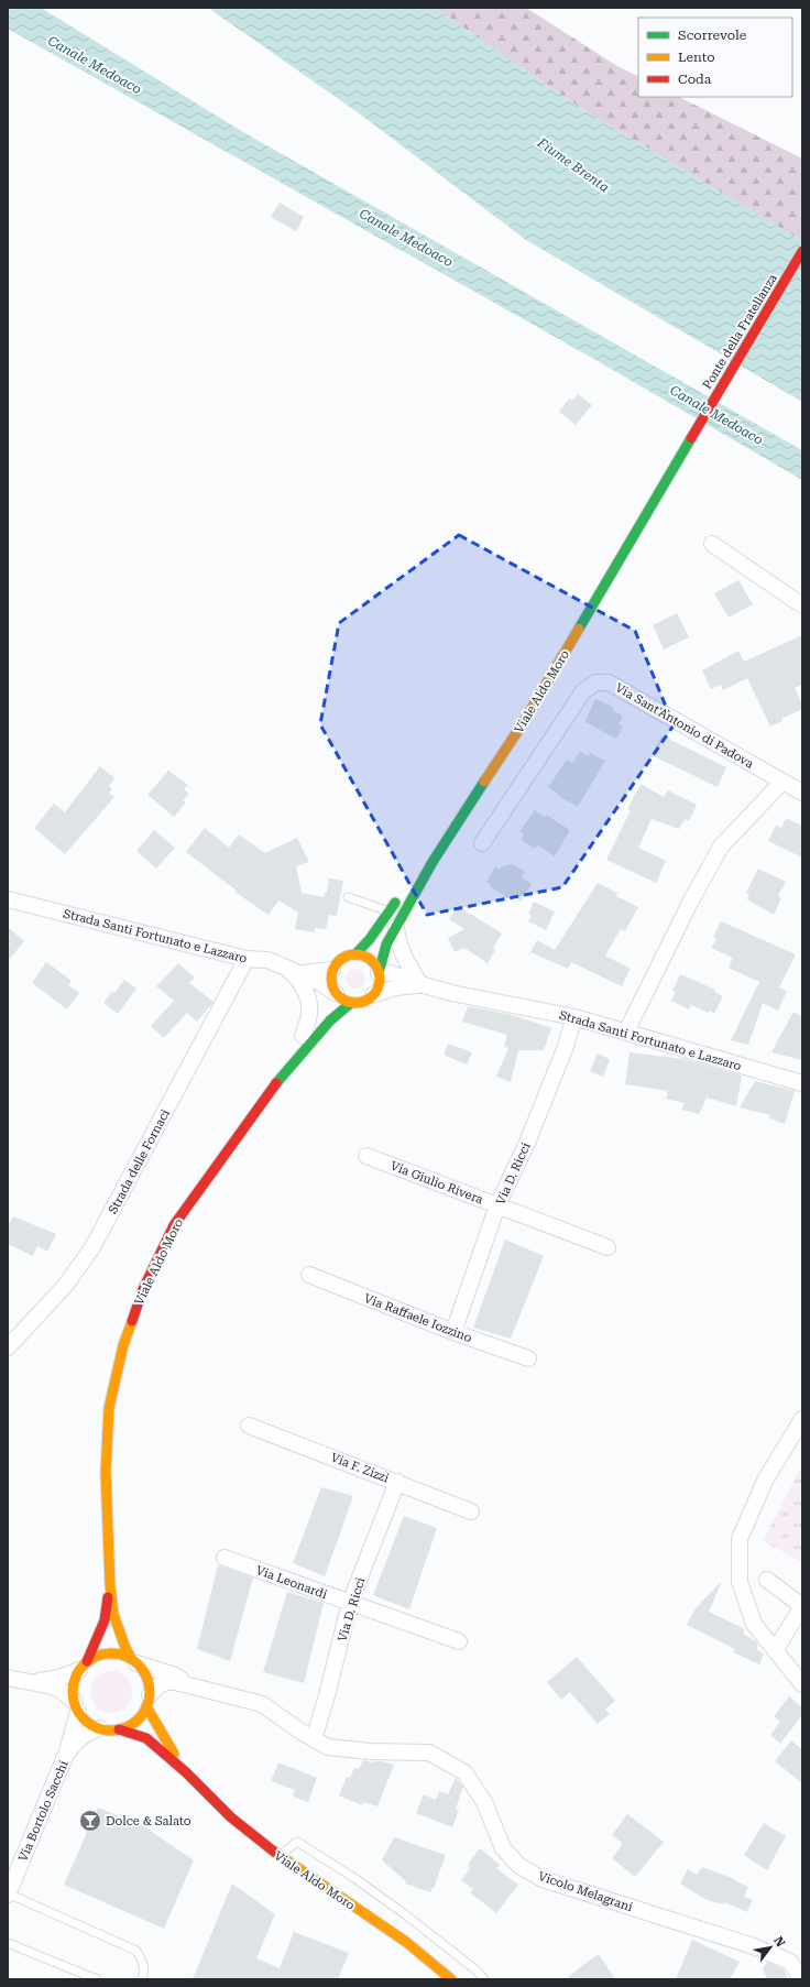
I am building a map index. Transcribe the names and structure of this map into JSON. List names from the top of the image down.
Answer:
{
  "streets": {
    "main road": ["Ponte della Fratellanza", "Viale Aldo Moro", "Strada Santi Fortunato e Lazzaro"],
    "street": [
      "Via Sant'Antonio di Padova",
      "Strada delle Fornaci",
      "Via D. Ricci",
      "Via Giulio Rivera",
      "Via Raffaele Iozzino",
      "Via F. Zizzi",
      "Via Leonardi",
      "Via Bortolo Sacchi",
      "Vicolo Melagrani"
    ]
  },
  "crossings": [
    ["Ponte della Fratellanza", "Viale Aldo Moro"],
    ["Viale Aldo Moro", "Strada Santi Fortunato e Lazzaro"],
    ["Viale Aldo Moro", "Via Bortolo Sacchi"],
    ["Viale Aldo Moro", "Vicolo Melagrani"],
    ["Strada Santi Fortunato e Lazzaro", "Strada delle Fornaci"],
    ["Strada Santi Fortunato e Lazzaro", "Via D. Ricci"],
    ["Via D. Ricci", "Via Giulio Rivera"],
    ["Via D. Ricci", "Via Raffaele Iozzino"],
    ["Via D. Ricci", "Via F. Zizzi"],
    ["Via D. Ricci", "Via Leonardi"],
    ["Via D. Ricci", "Vicolo Melagrani"],
    ["Via Bortolo Sacchi", "Vicolo Melagrani"]
  ],
  "water": ["Canale Medoaco", "Fiume Brenta"],
  "places": {
    "bar": ["Dolce & Salato"]
  },
  "legend": ["Scorrevole", "Lento", "Coda"],
  "north": "top right"
}
